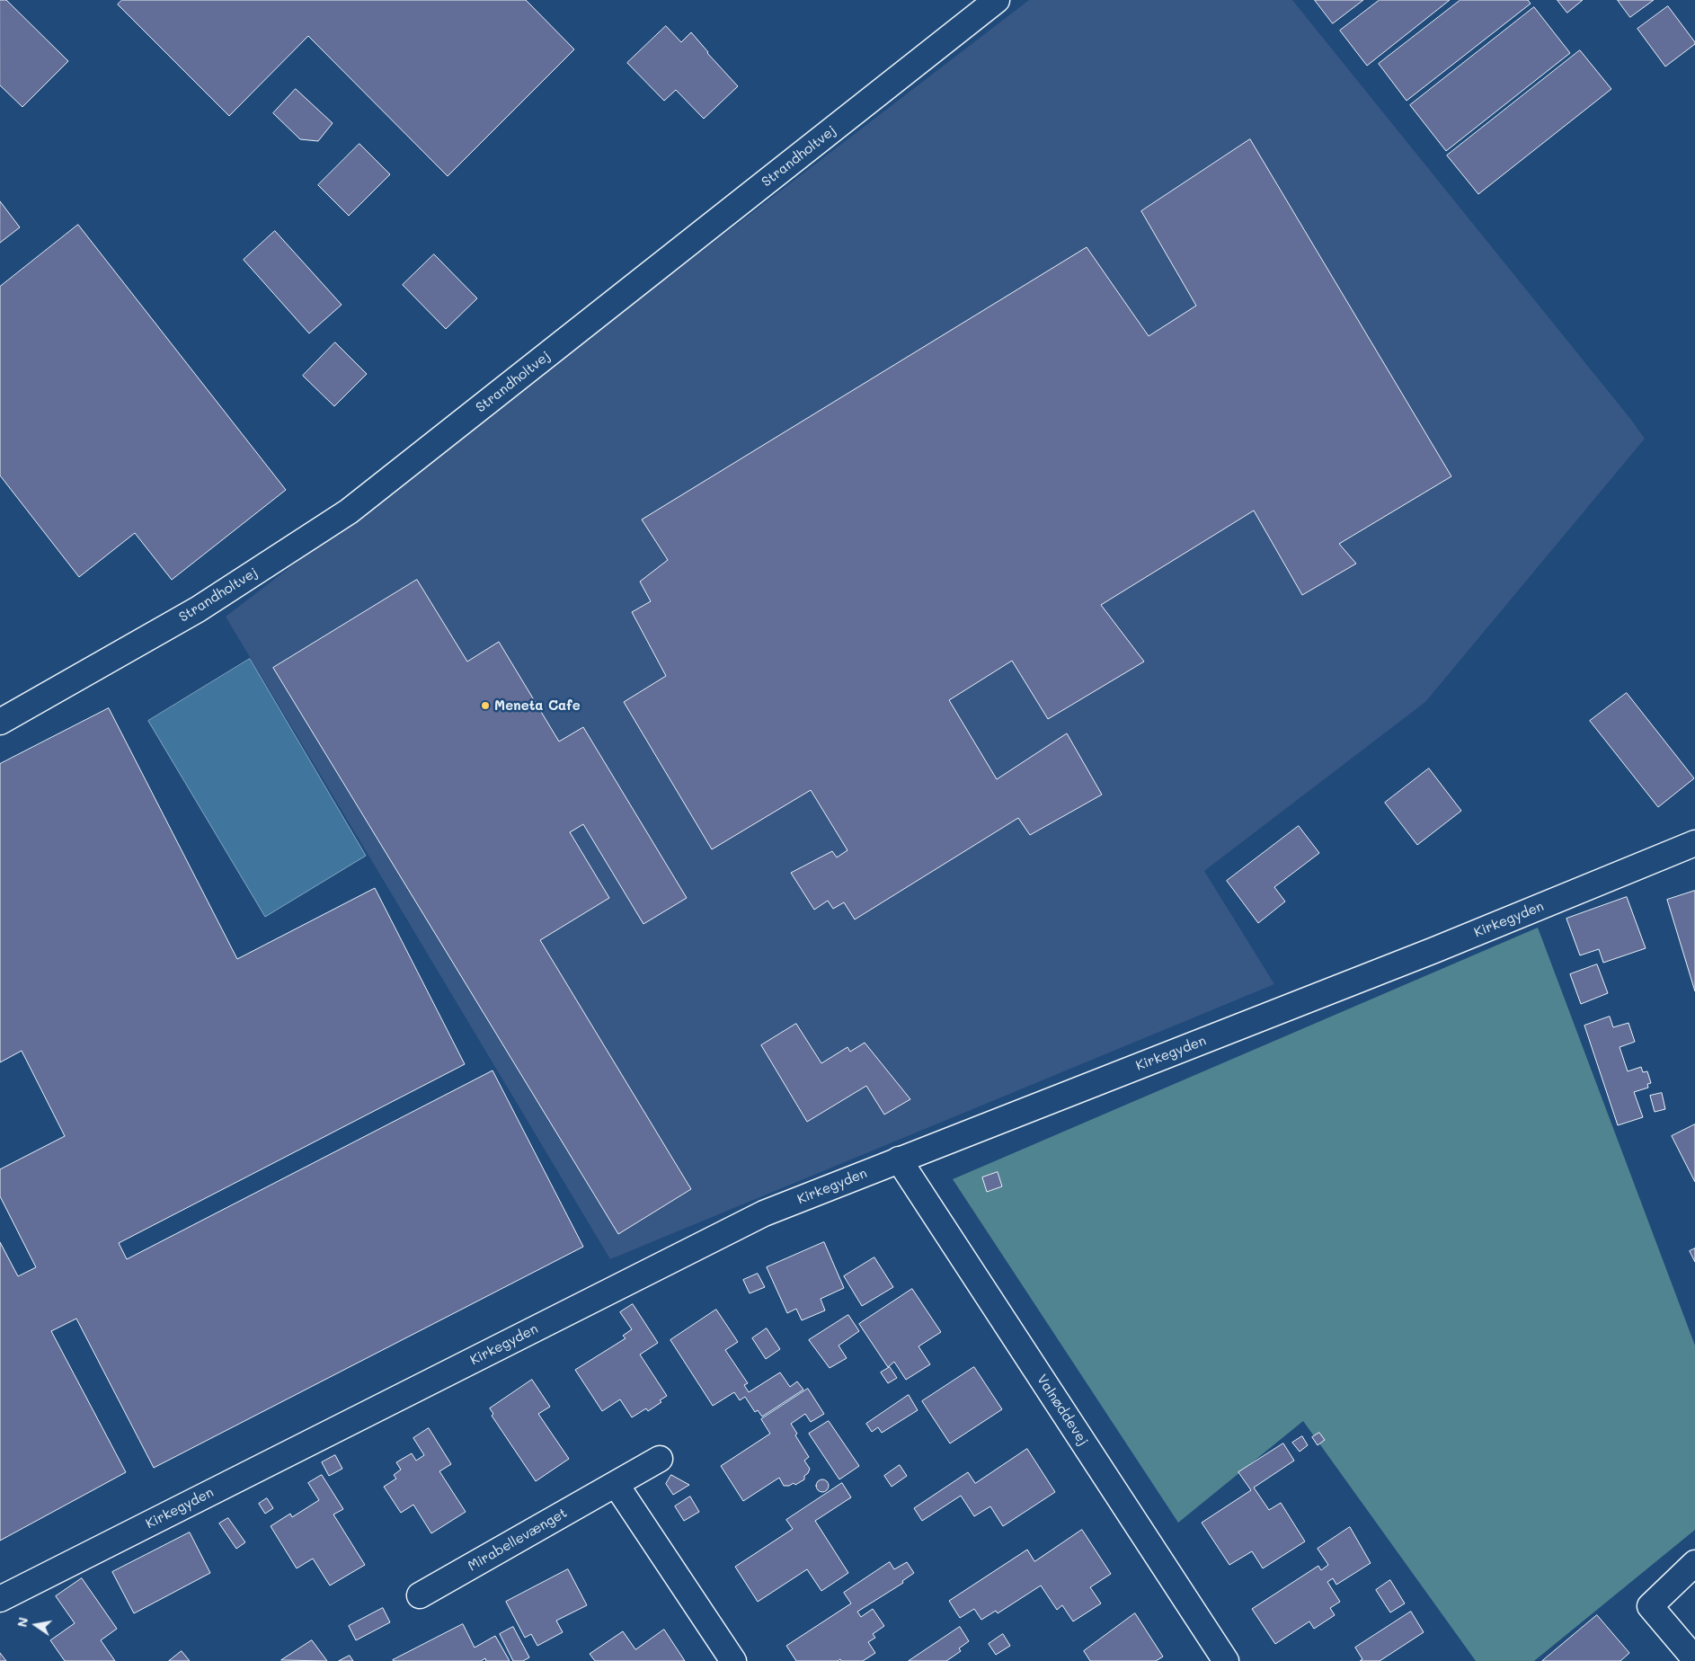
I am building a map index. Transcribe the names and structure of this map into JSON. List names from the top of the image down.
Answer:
{
  "streets": {
    "street": [
      "Strandholtvej",
      "Kirkegyden",
      "Valnøddevej",
      "Mirabellevænget"
    ]
  },
  "crossings": [
    ["Kirkegyden", "Valnøddevej"]
  ],
  "places": ["Meneta Cafe"],
  "north": "left"
}
